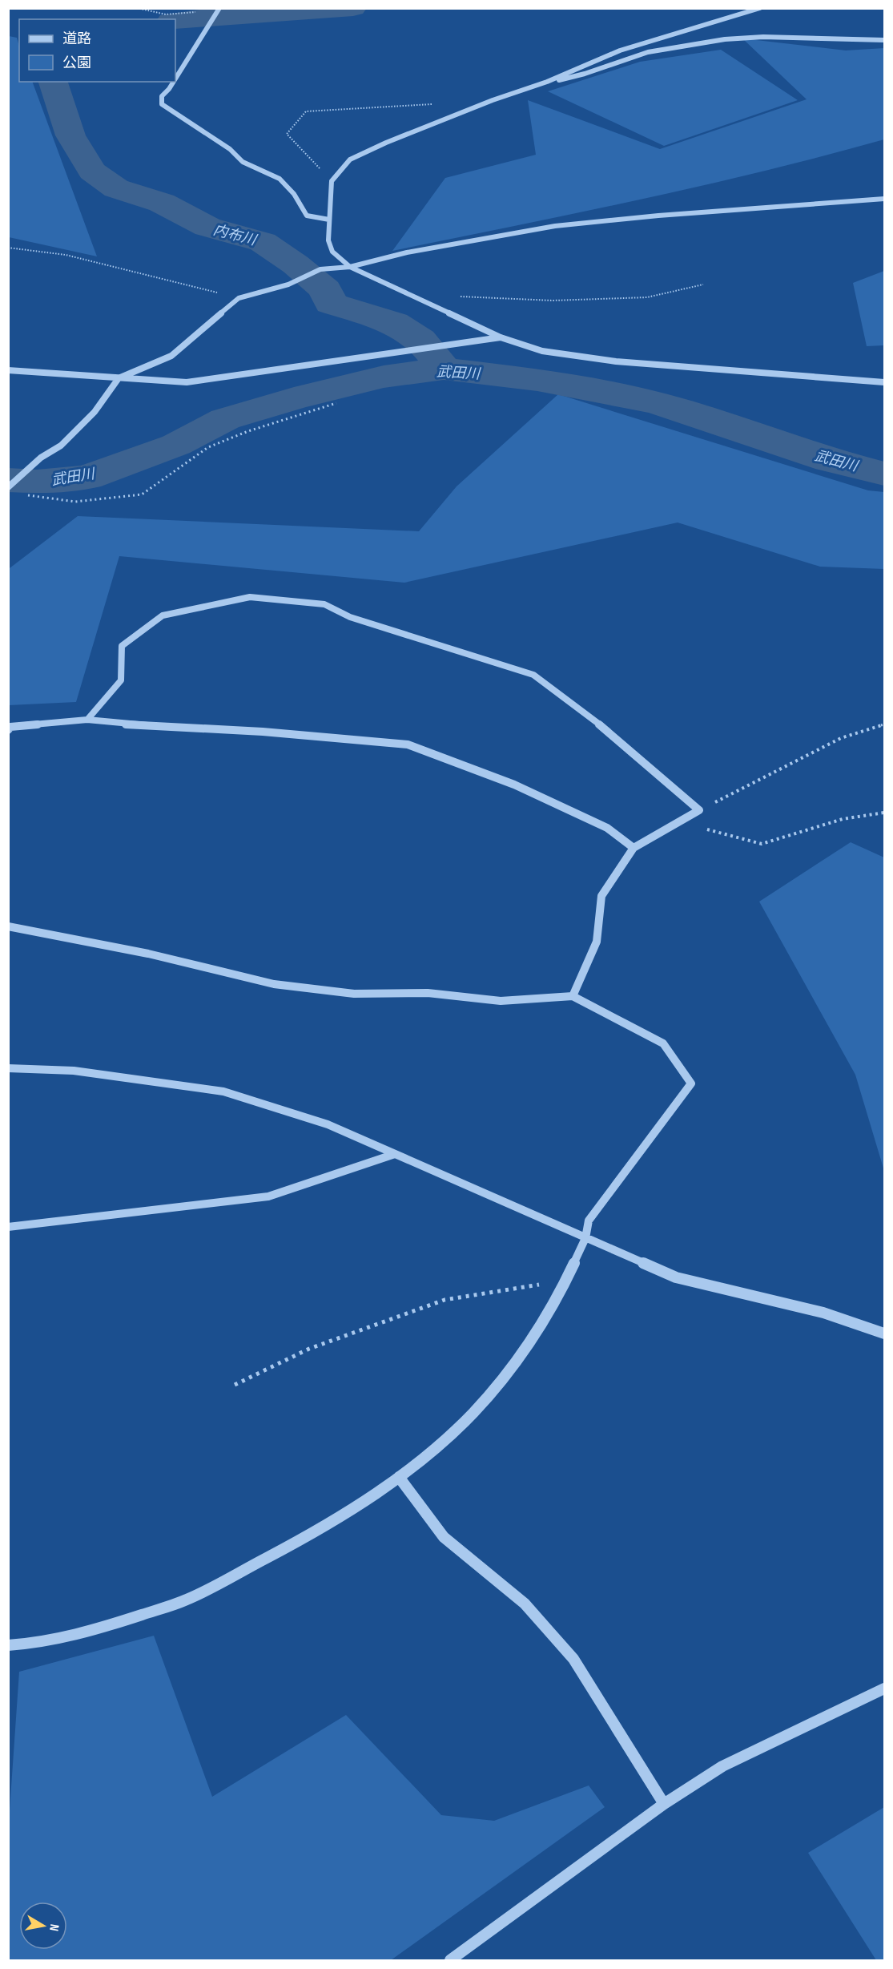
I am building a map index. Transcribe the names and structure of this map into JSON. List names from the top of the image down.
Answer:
{
  "water": ["内布川", "武田川"],
  "legend": ["道路", "公園"],
  "north": "right"
}
